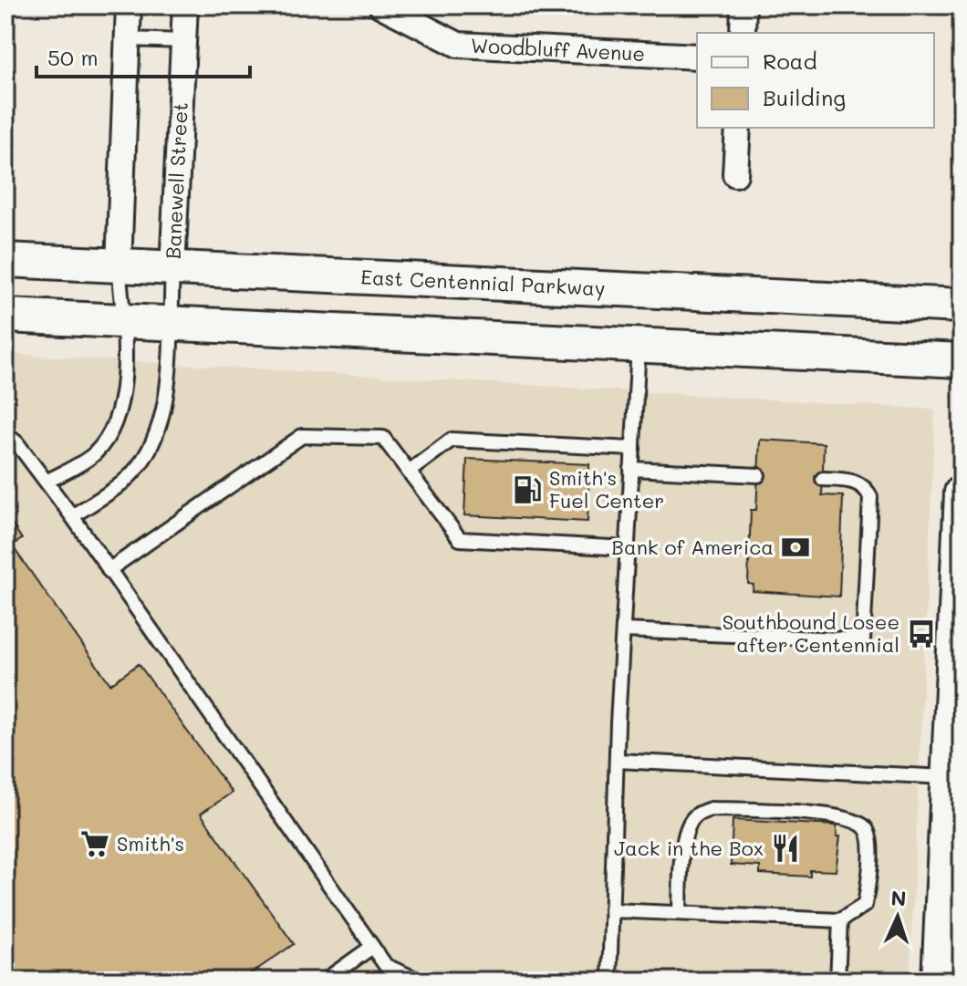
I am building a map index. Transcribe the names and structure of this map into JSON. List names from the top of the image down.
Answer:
{
  "streets": {
    "main road": ["East Centennial Parkway"],
    "street": ["Woodbluff Avenue", "Banewell Street"]
  },
  "crossings": [
    ["Banewell Street", "East Centennial Parkway"]
  ],
  "places": {
    "fuel station": ["Smith's Fuel Center"],
    "bank": ["Bank of America"],
    "bus stop": ["Southbound Losee after Centennial"],
    "supermarket": ["Smith's"],
    "restaurant": ["Jack in the Box"]
  },
  "legend": ["Road", "Building"],
  "scale_bar": "50 m",
  "north": "top"
}
